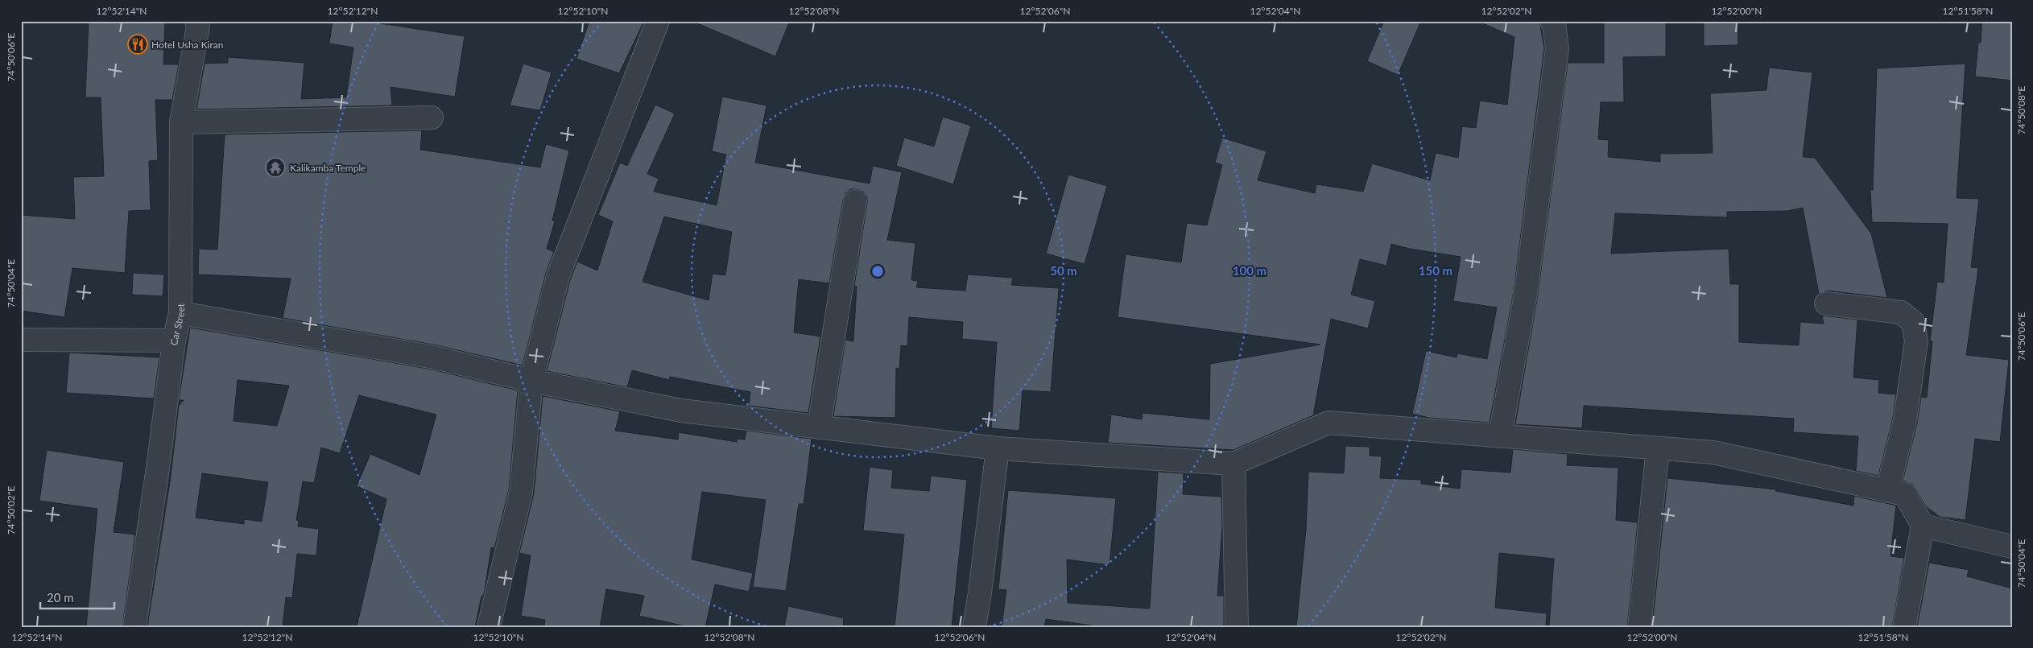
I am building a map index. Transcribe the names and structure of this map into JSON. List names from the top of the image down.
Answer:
{
  "streets": {
    "street": ["Car Street"]
  },
  "places": {
    "restaurant": ["Hotel Usha Kiran"],
    "temple": ["Kalikamba Temple"]
  },
  "scale_bar": "20 m",
  "coordinates": [
    "12°52'14\"N",
    "12°52'12\"N",
    "12°52'10\"N",
    "12°52'08\"N",
    "12°52'06\"N",
    "12°52'04\"N",
    "12°52'02\"N",
    "12°52'00\"N",
    "12°51'58\"N",
    "74°50'06\"E",
    "74°50'08\"E",
    "74°50'04\"E",
    "74°50'02\"E"
  ],
  "rings": ["50 m", "100 m", "150 m"]
}
